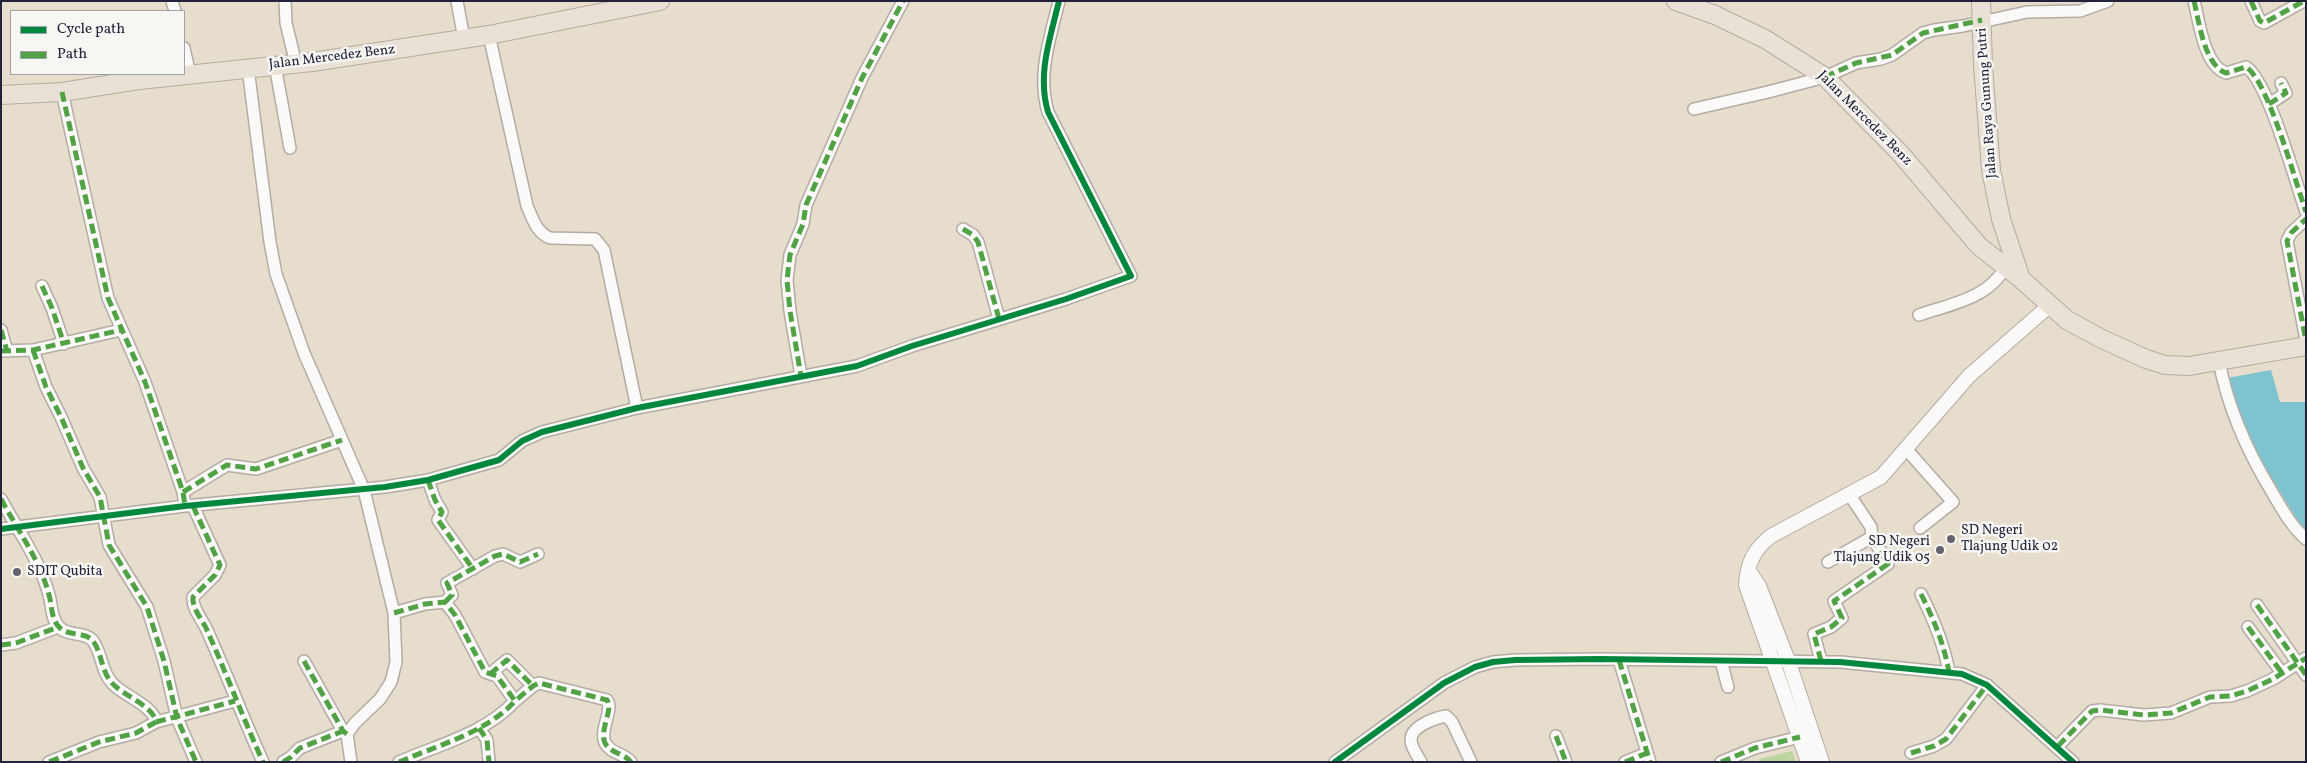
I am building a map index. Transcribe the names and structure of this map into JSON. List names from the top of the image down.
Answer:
{
  "streets": {
    "main road": ["Jalan Mercedez Benz", "Jalan Raya Gunung Putri"]
  },
  "crossings": [
    ["Jalan Mercedez Benz", "Jalan Raya Gunung Putri"]
  ],
  "places": ["SD Negeri Tlajung Udik 02", "SD Negeri Tlajung Udik 05", "SDIT Qubita"],
  "legend": ["Cycle path", "Path"]
}
